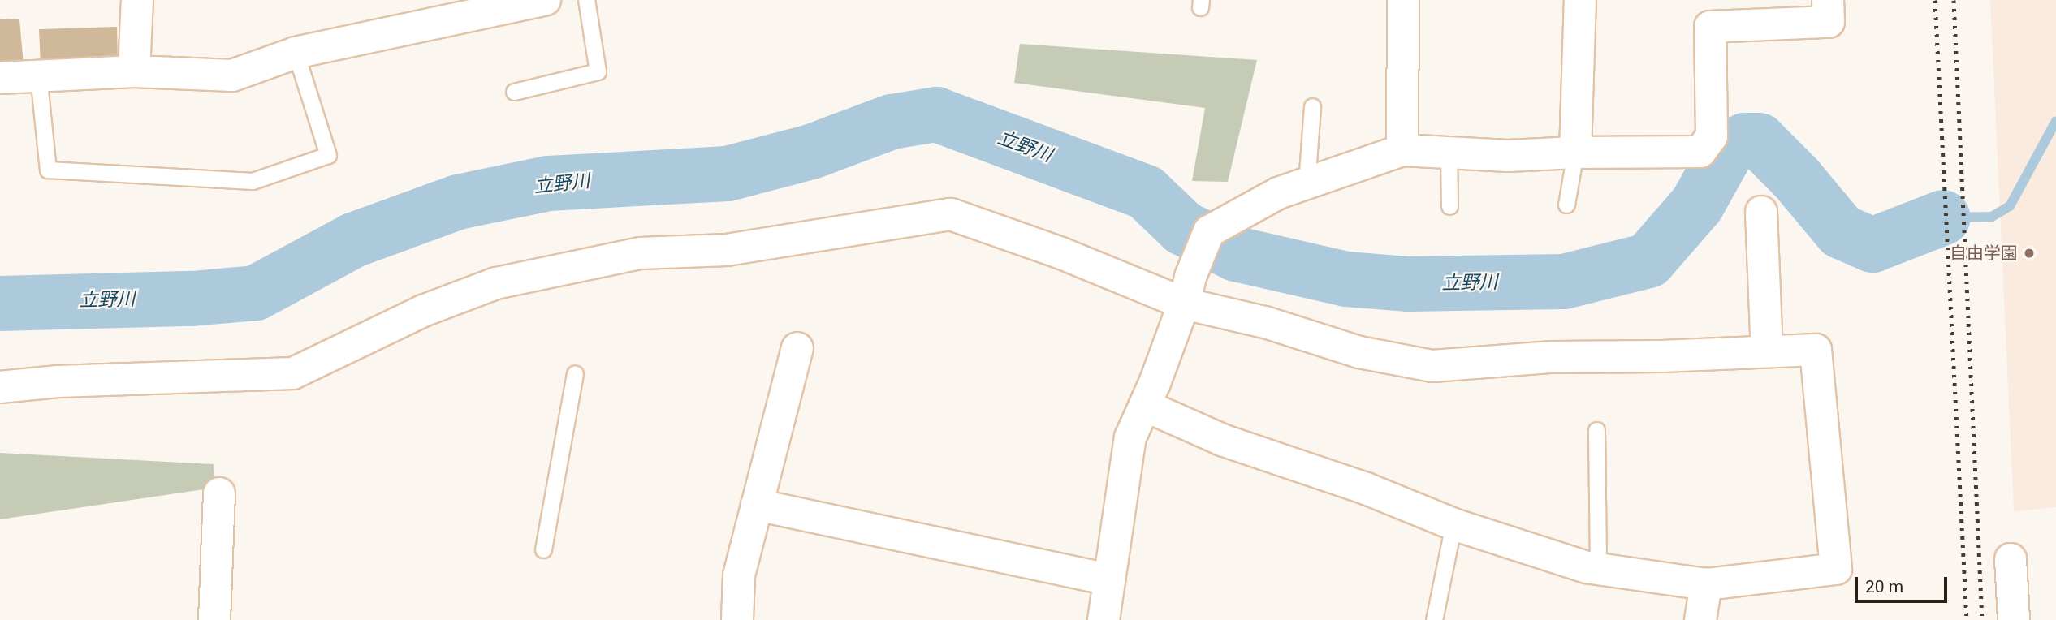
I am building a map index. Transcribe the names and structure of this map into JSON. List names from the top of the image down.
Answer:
{
  "water": ["立野川"],
  "places": ["自由学園"],
  "scale_bar": "20 m"
}
